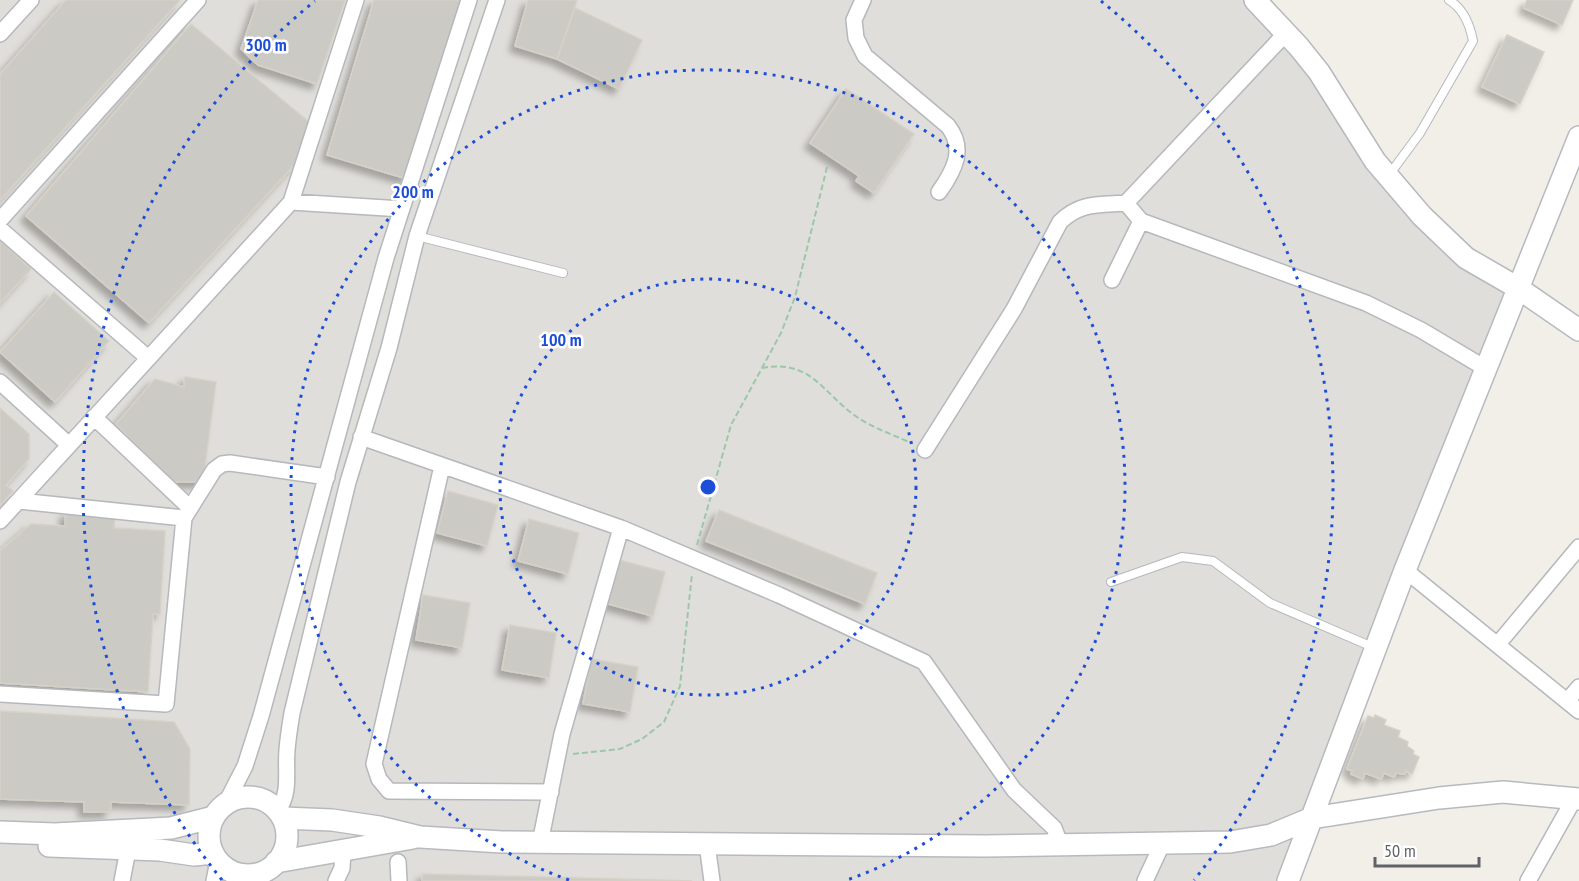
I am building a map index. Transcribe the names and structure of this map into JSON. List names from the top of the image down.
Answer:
{
  "scale_bar": "50 m",
  "rings": ["300 m", "200 m", "100 m"]
}
